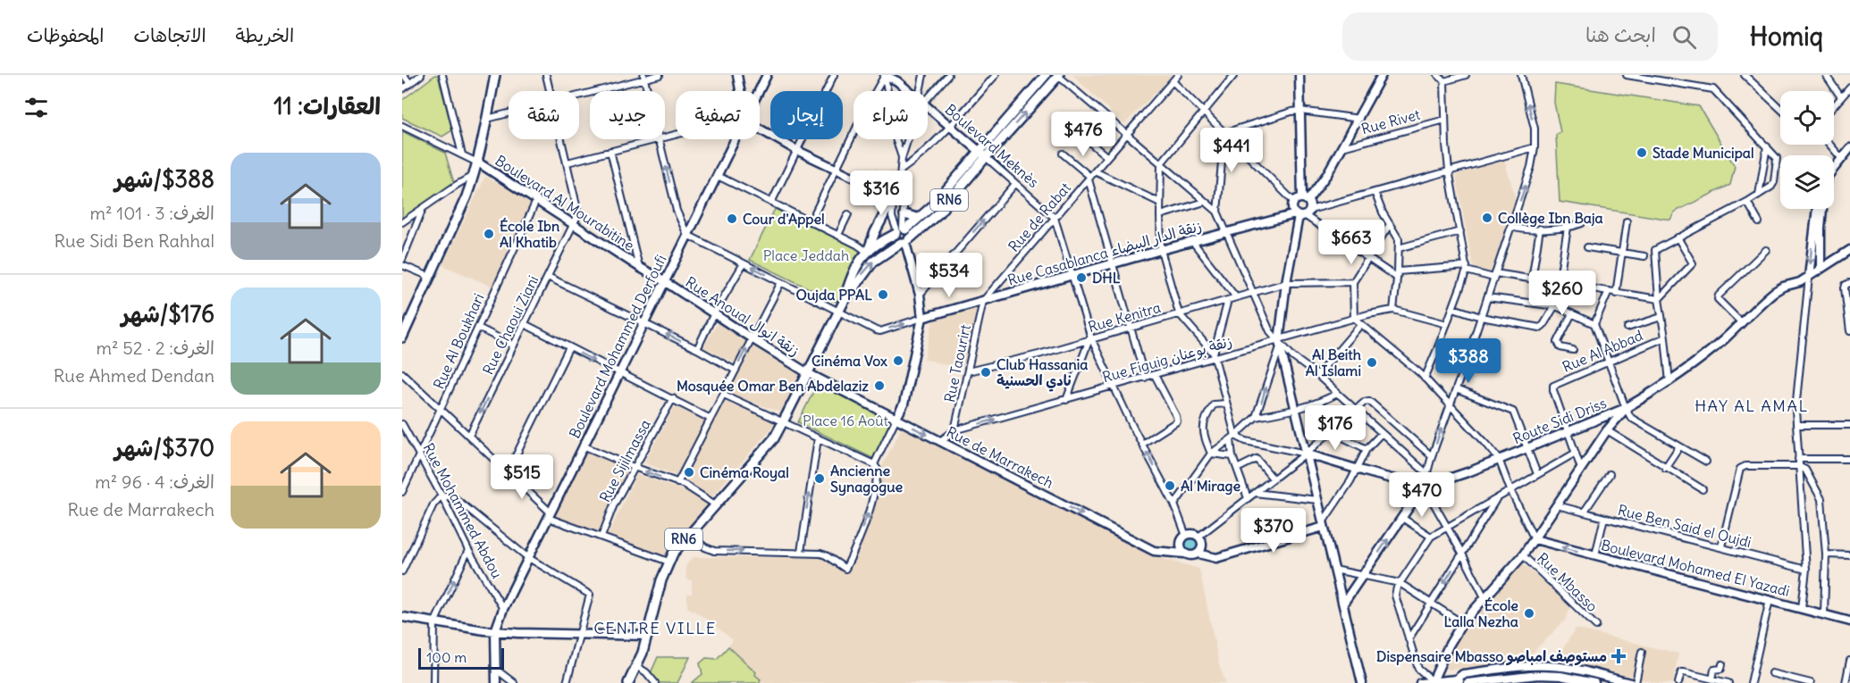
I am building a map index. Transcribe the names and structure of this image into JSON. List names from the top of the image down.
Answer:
{
  "streets": {
    "main road": ["RN6"],
    "street": [
      "Rue Rivet",
      "Boulevard Meknès",
      "Boulevard Al Mourabitine",
      "Rue de Rabat",
      "Rue Casablanca زنقة الدار البيضاء",
      "Rue Anoual زنقة انوال",
      "Rue Kenitra",
      "Rue Chaoui Ziani",
      "Rue Al Boukhari",
      "Boulevard Mohammed Derfoufi",
      "Rue Al Abbad",
      "Rue Figuig زنقة بوعنان",
      "Rue Taourirt",
      "Route Sidi Driss",
      "Rue de Marrakech",
      "Rue Sijilmassa",
      "Rue Mohammed Abdou",
      "Rue Ben Said el Oujdi",
      "Boulevard Mohamed El Yazadi",
      "Rue Mbasso"
    ]
  },
  "crossings": [
    ["Boulevard Meknès", "RN6"],
    ["Boulevard Meknès", "Rue de Rabat"],
    ["RN6", "Rue Anoual زنقة انوال"],
    ["RN6", "Rue de Marrakech"],
    ["Boulevard Al Mourabitine", "Rue Anoual زنقة انوال"],
    ["Boulevard Al Mourabitine", "Rue Chaoui Ziani"],
    ["Boulevard Al Mourabitine", "Rue Al Boukhari"],
    ["Boulevard Al Mourabitine", "Boulevard Mohammed Derfoufi"],
    ["Rue de Rabat", "Rue Casablanca زنقة الدار البيضاء"],
    ["Rue de Rabat", "Rue Taourirt"],
    ["Rue Casablanca زنقة الدار البيضاء", "Rue Taourirt"],
    ["Rue Anoual زنقة انوال", "Boulevard Mohammed Derfoufi"],
    ["Rue Anoual زنقة انوال", "Rue de Marrakech"],
    ["Rue Kenitra", "Rue Taourirt"],
    ["Rue Al Boukhari", "Rue Mohammed Abdou"],
    ["Boulevard Mohammed Derfoufi", "Rue Mohammed Abdou"],
    ["Rue Al Abbad", "Route Sidi Driss"],
    ["Rue Figuig زنقة بوعنان", "Rue Taourirt"],
    ["Rue Figuig زنقة بوعنان", "Rue de Marrakech"]
  ],
  "one_way": ["Rue de Marrakech"],
  "districts": ["HAY AL AMAL", "CENTRE VILLE"],
  "parks": ["Place Jeddah", "Place 16 Août"],
  "places": {
    "other": [
      "Stade Municipal",
      "Collège Ibn Baja",
      "Cour d'Appel",
      "École Ibn Al Khatib",
      "DHL",
      "Oujda PPAL",
      "Cinéma Vox",
      "Al Beith Al Islami",
      "Club Hassania نادي الحسنية",
      "Mosquée Omar Ben Abdelaziz",
      "Cinéma Royal",
      "Ancienne Synagogue",
      "Al Mirage",
      "École Lalla Nezha"
    ],
    "health": ["Dispensaire Mbasso مستوصف امباصو"]
  },
  "scale_bar": "100 m",
  "page": {
    "header": "Homiq",
    "search": "ابحث هنا",
    "nav": ["الخريطة", "الاتجاهات", "المحفوظات"],
    "heading": "العقارات: 11",
    "chip": [
      "شراء",
      "إيجار",
      "تصفية",
      "جديد",
      "شقة"
    ],
    "price": [
      "$476",
      "$441",
      "$316",
      "$663",
      "$534",
      "$260",
      "$388",
      "$176",
      "$515",
      "$470",
      "$370"
    ],
    "list": [
      {
        "name": "$388/شهر",
        "note": "الغرف: 3 · 101 m² · Rue Sidi Ben Rahhal"
      },
      {
        "name": "$176/شهر",
        "note": "الغرف: 2 · 52 m² · Rue Ahmed Dendan"
      },
      {
        "name": "$370/شهر",
        "note": "الغرف: 4 · 96 m² · Rue de Marrakech"
      }
    ],
    "scale": "100 m"
  }
}
